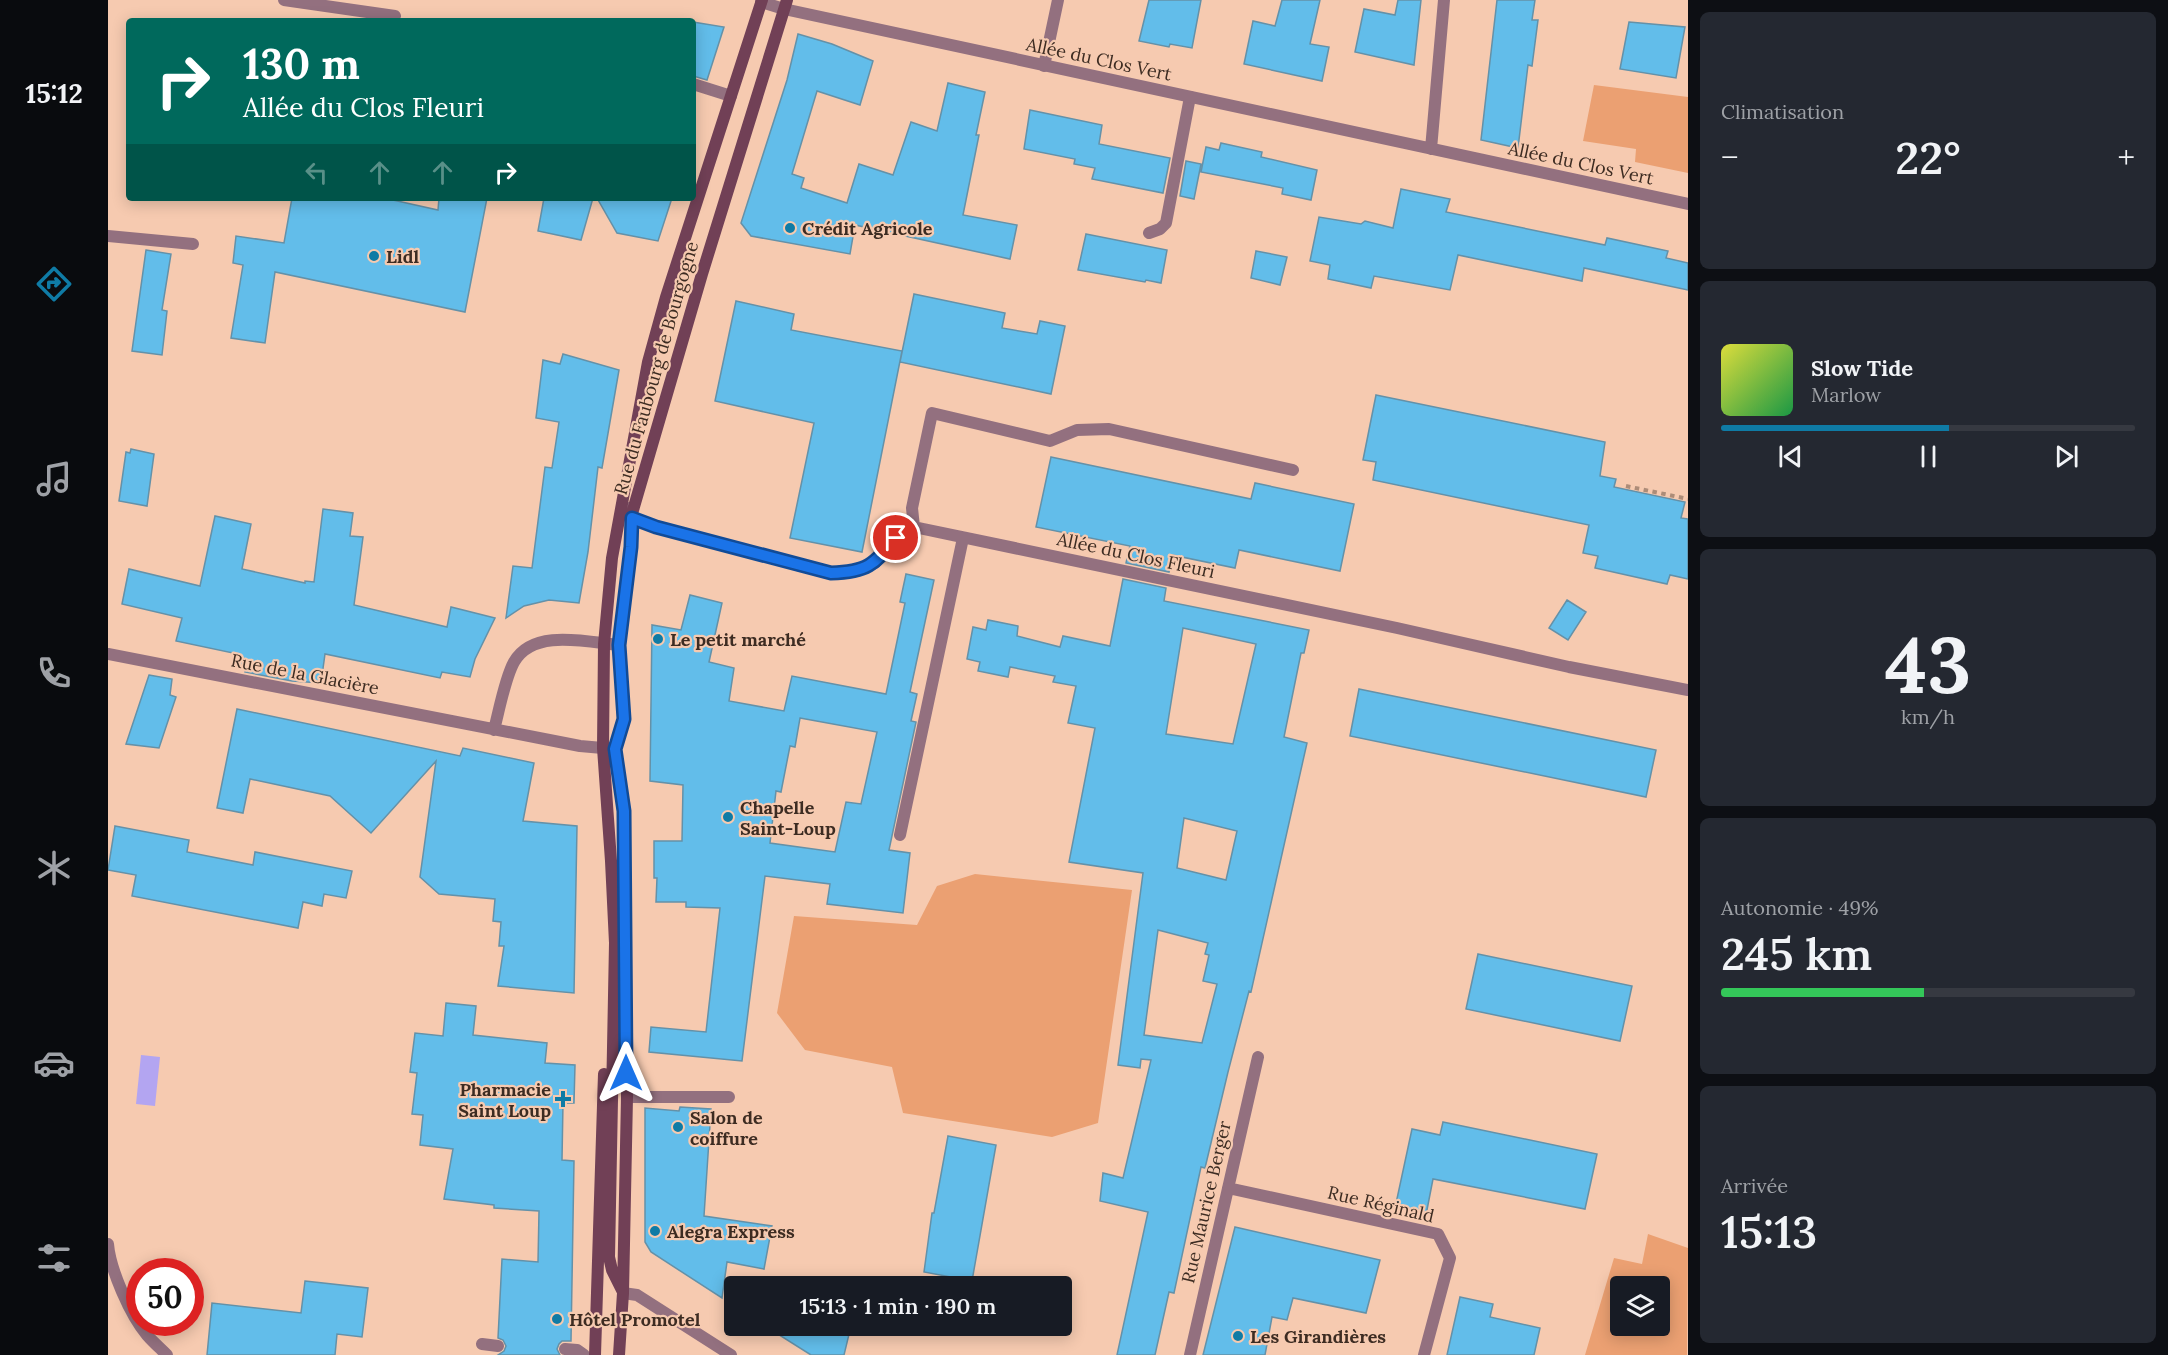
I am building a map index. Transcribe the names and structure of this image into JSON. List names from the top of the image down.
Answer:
{
  "streets": {
    "main road": ["Rue du Faubourg de Bourgogne"],
    "street": [
      "Allée du Clos Vert",
      "Allée du Clos Fleuri",
      "Rue de la Glacière",
      "Rue Maurice Berger",
      "Rue Réginald"
    ]
  },
  "crossings": [
    ["Allée du Clos Vert", "Rue du Faubourg de Bourgogne"],
    ["Rue du Faubourg de Bourgogne", "Rue de la Glacière"],
    ["Rue Maurice Berger", "Rue Réginald"]
  ],
  "places": {
    "other": [
      "Crédit Agricole",
      "Lidl",
      "Le petit marché",
      "Chapelle Saint-Loup",
      "Salon de coiffure",
      "Alegra Express",
      "Hôtel Promotel",
      "Les Girandières"
    ],
    "health": ["Pharmacie Saint Loup"]
  },
  "page": {
    "tabs": "15:12",
    "tile": [
      "Climatisation",
      ["43", "km/h"],
      ["Autonomie · 49%", "245 km"],
      ["Arrivée", "15:13"]
    ],
    "turn": ["130 m", "Allée du Clos Fleuri"],
    "heat": ["−", "22°", "+"],
    "song": ["Slow Tide", "Marlow"],
    "limit": "50",
    "trip": "15:13 · 1 min · 190 m"
  }
}
